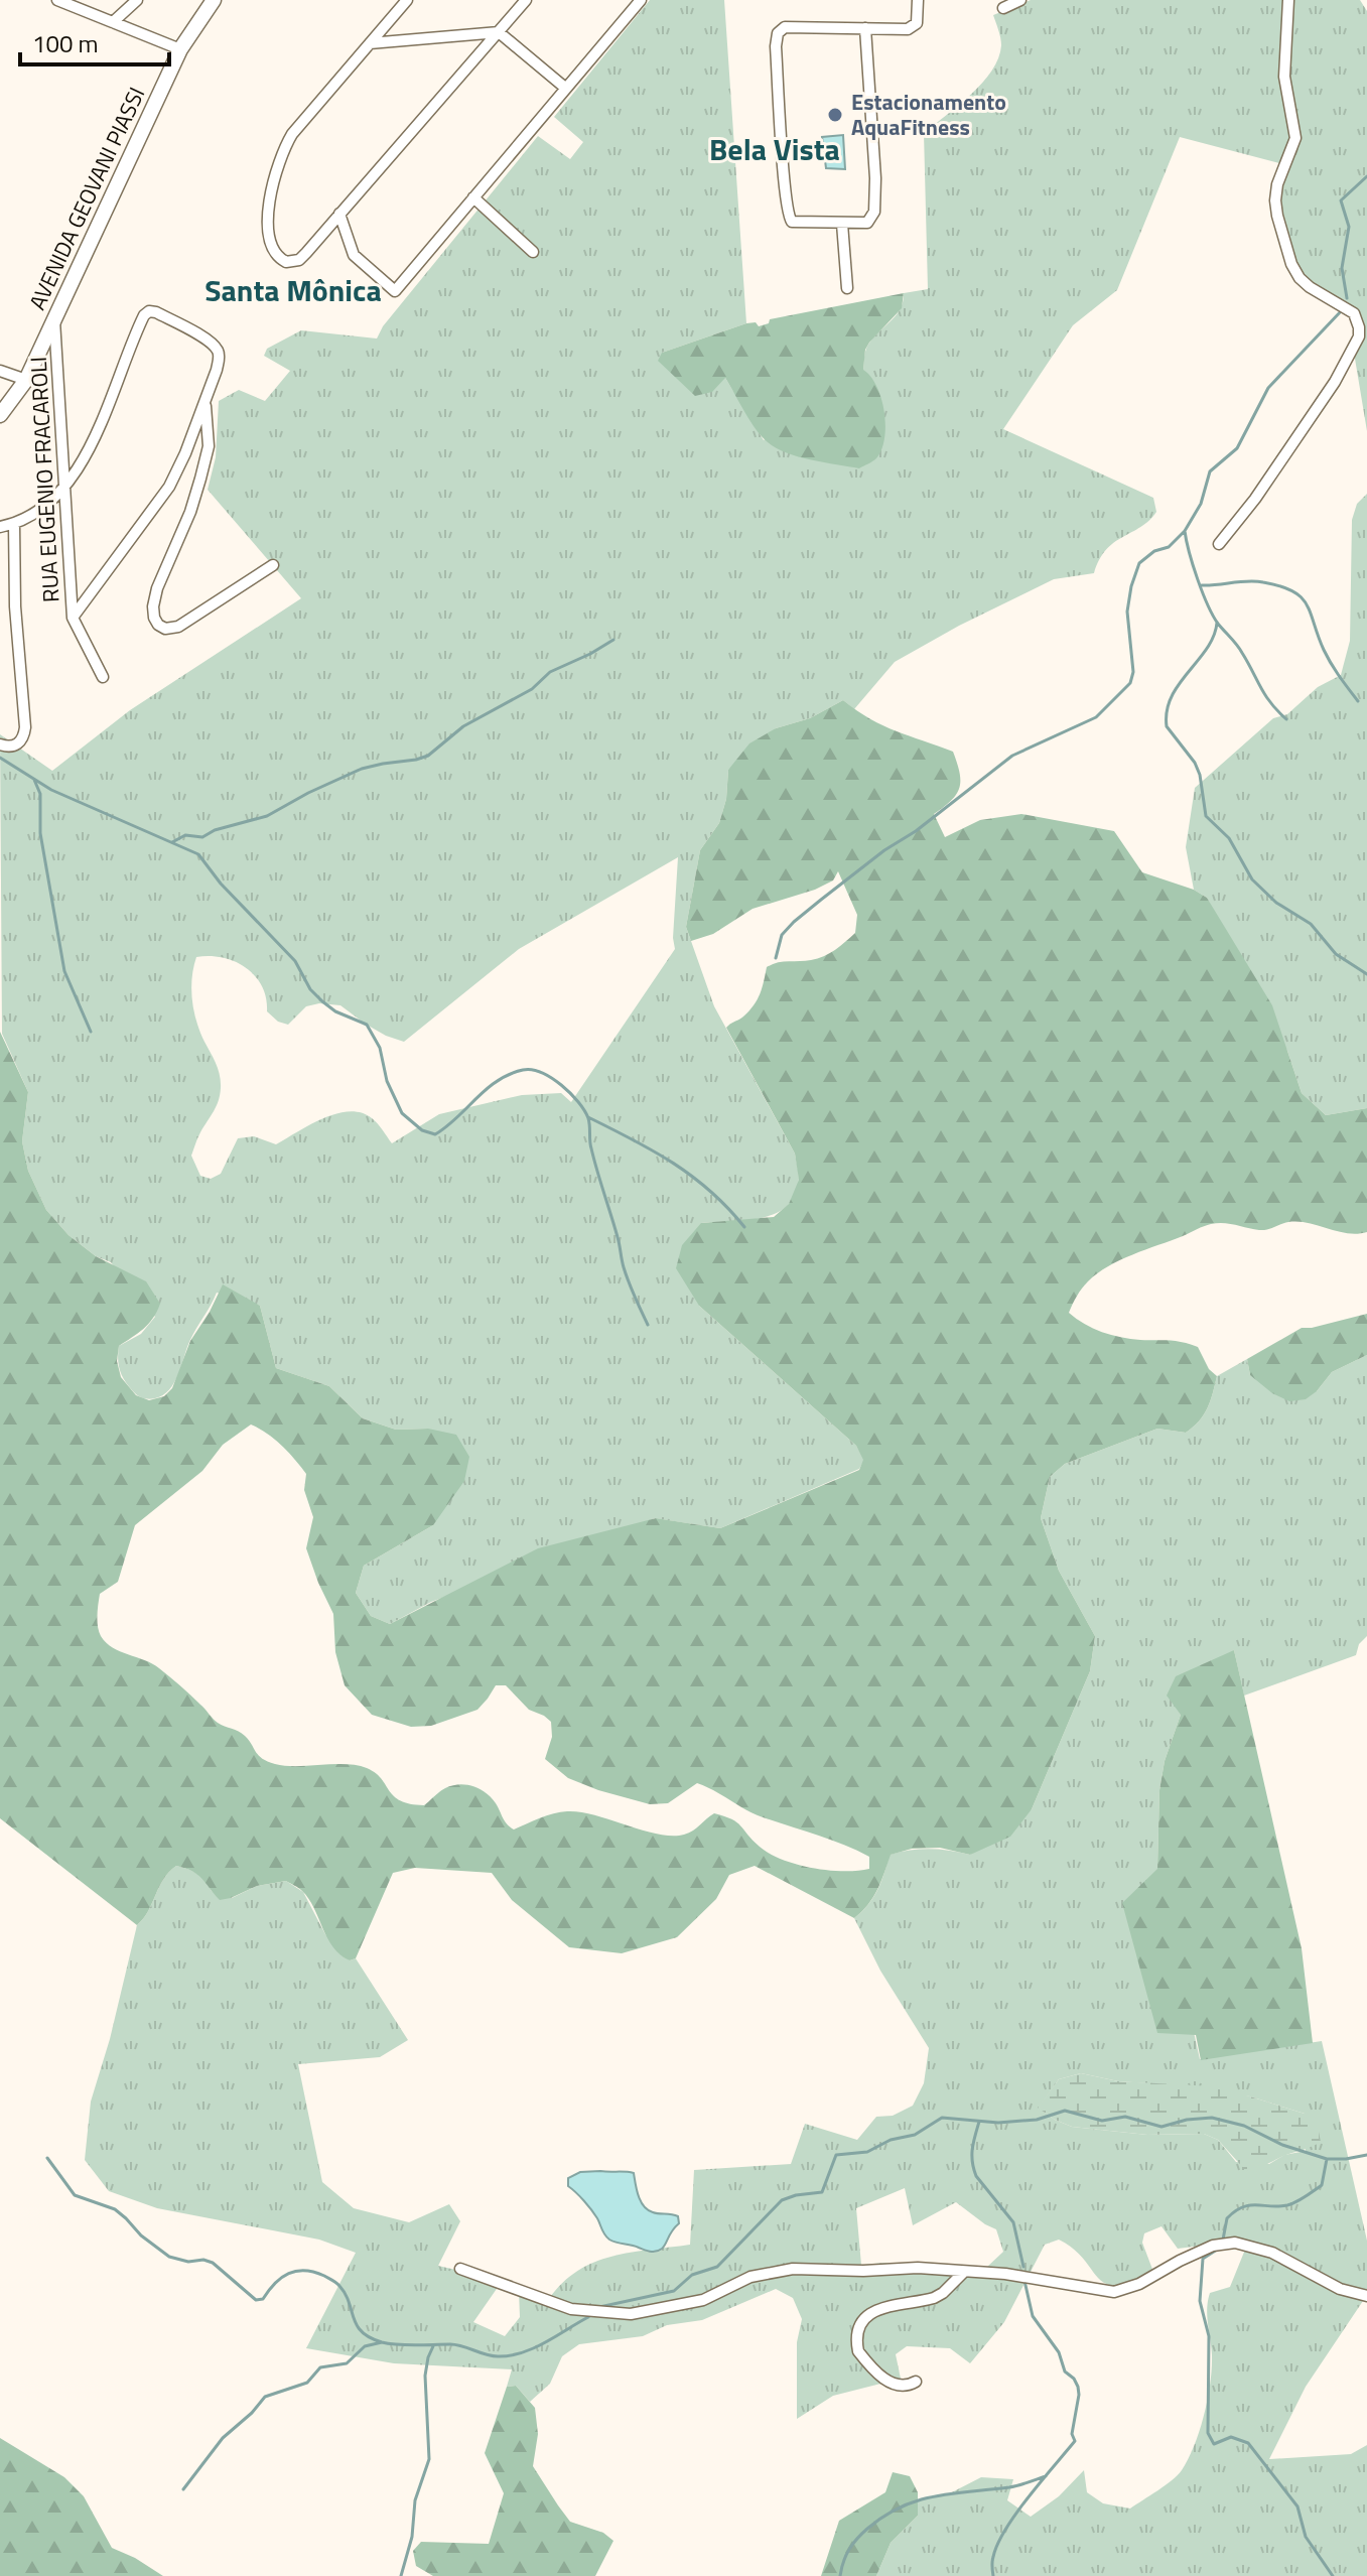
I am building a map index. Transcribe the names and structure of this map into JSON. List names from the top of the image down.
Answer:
{
  "streets": {
    "main road": ["AVENIDA GEOVANI PIASSI"],
    "street": ["RUA EUGENIO FRACAROLI"]
  },
  "crossings": [
    ["AVENIDA GEOVANI PIASSI", "RUA EUGENIO FRACAROLI"]
  ],
  "districts": ["Bela Vista", "Santa Mônica"],
  "places": ["Estacionamento AquaFitness"],
  "scale_bar": "100 m"
}
